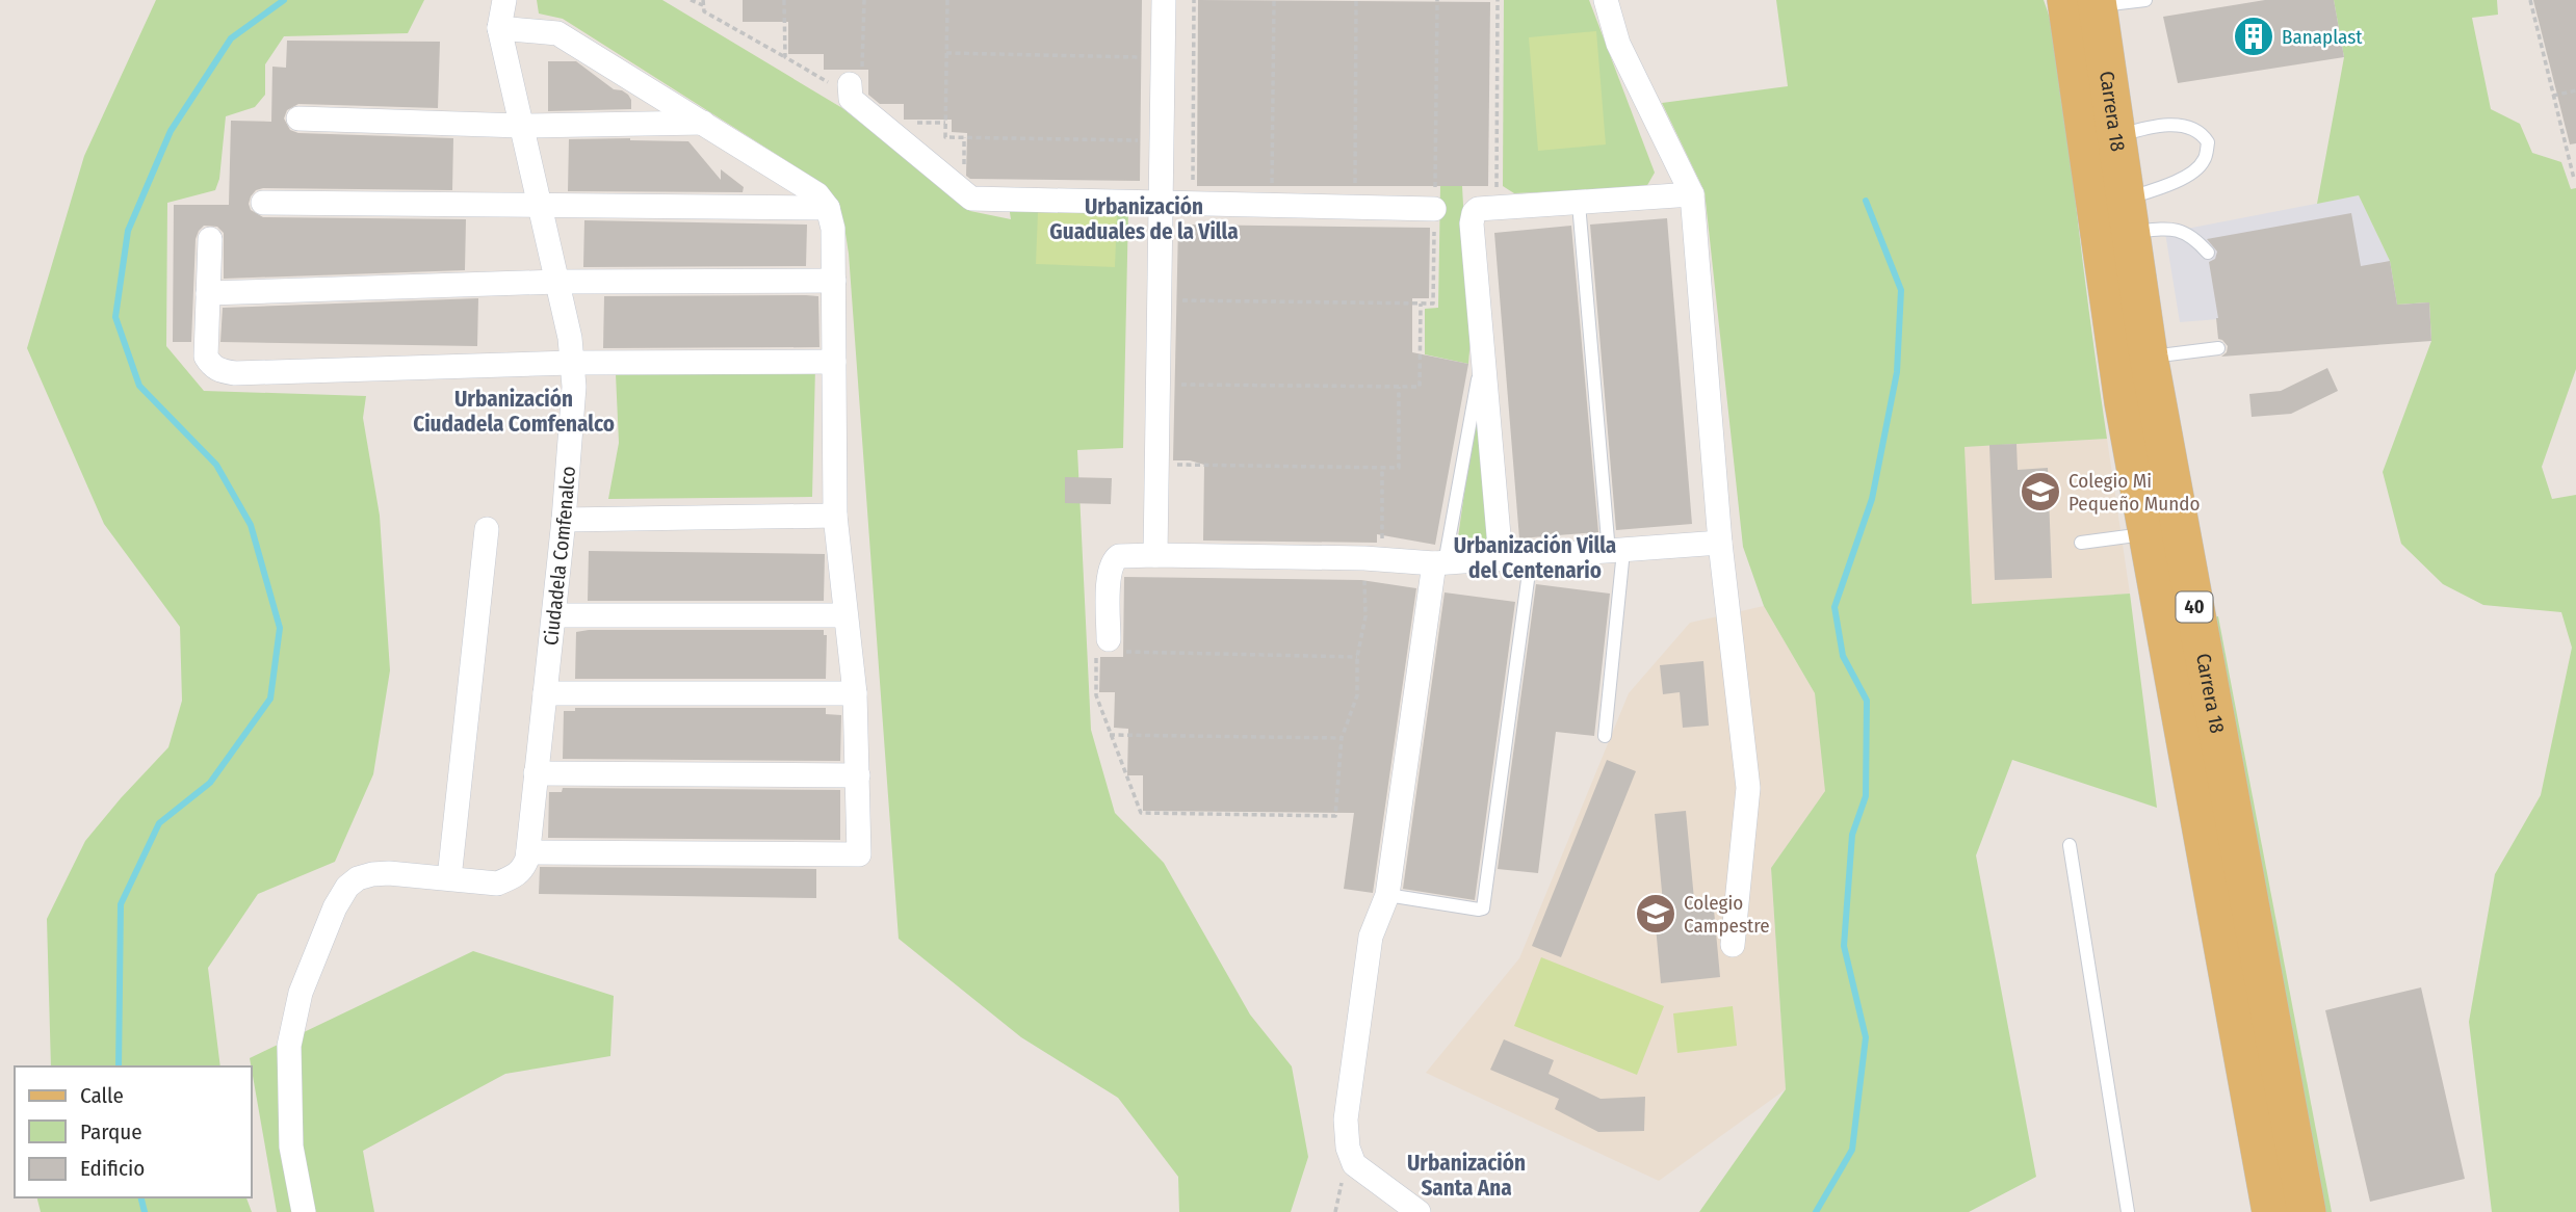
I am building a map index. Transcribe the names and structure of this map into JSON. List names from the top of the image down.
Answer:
{
  "streets": {
    "main road": ["Carrera 18", "40"],
    "street": ["Ciudadela Comfenalco"]
  },
  "districts": [
    "Urbanización Guaduales de la Villa",
    "Urbanización Ciudadela Comfenalco",
    "Urbanización Villa del Centenario",
    "Urbanización Santa Ana"
  ],
  "places": {
    "building": ["Banaplast"],
    "school or university": ["Colegio Mi Pequeño Mundo", "Colegio Campestre"]
  },
  "legend": ["Calle", "Parque", "Edificio"]
}
